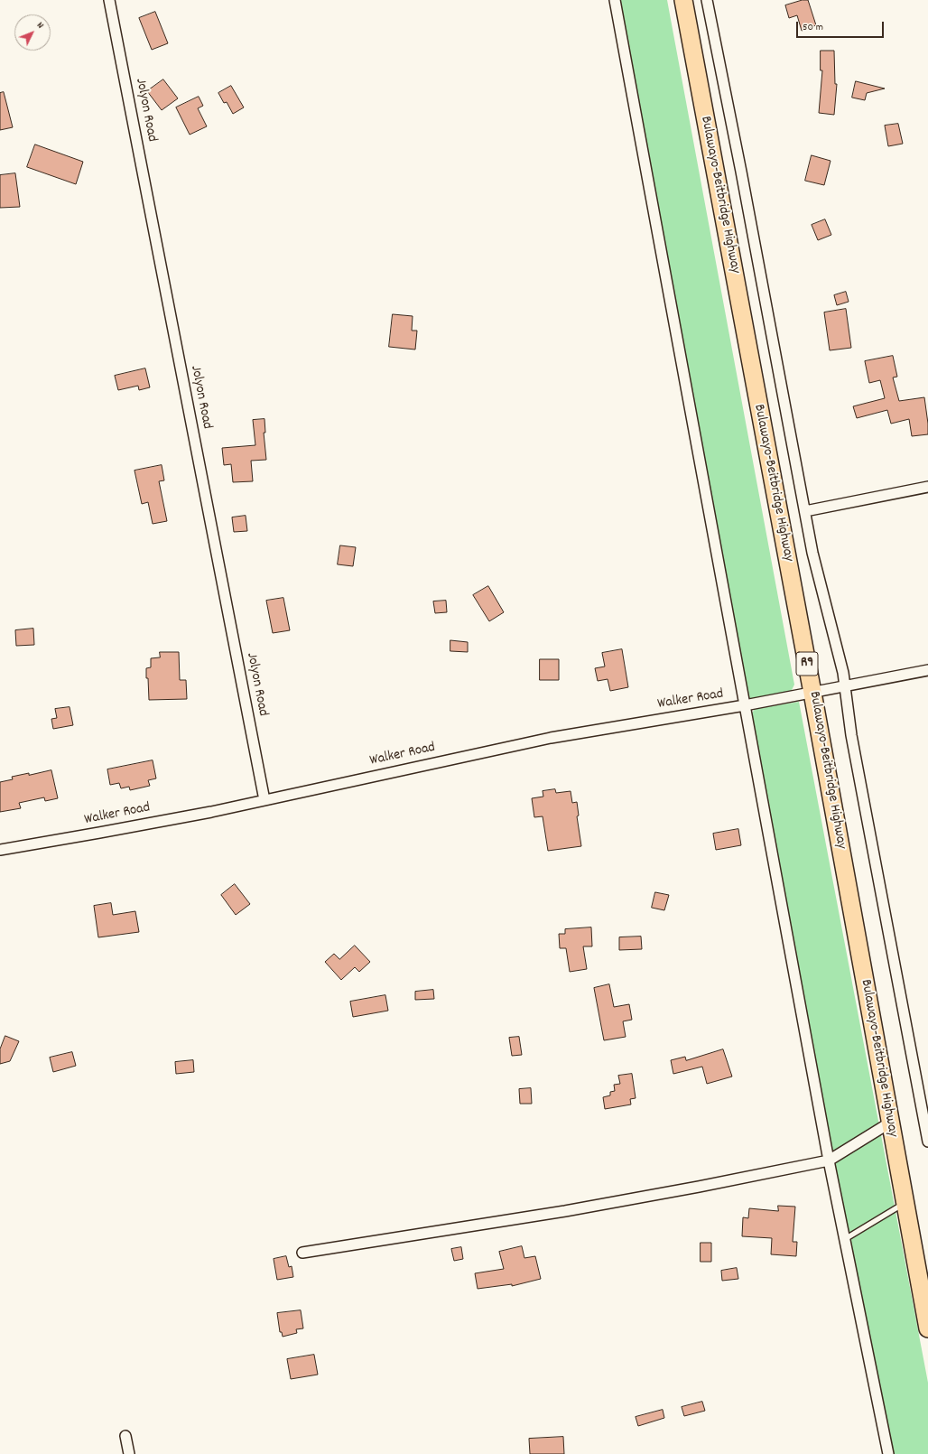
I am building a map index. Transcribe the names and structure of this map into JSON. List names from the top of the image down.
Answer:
{
  "streets": {
    "highway": ["Bulawayo-Beitbridge Highway", "R9"],
    "street": ["Jolyon Road", "Walker Road"]
  },
  "crossings": [
    ["Jolyon Road", "Walker Road"],
    ["Bulawayo-Beitbridge Highway", "Walker Road"]
  ],
  "scale_bar": "50 m",
  "north": "top right"
}
